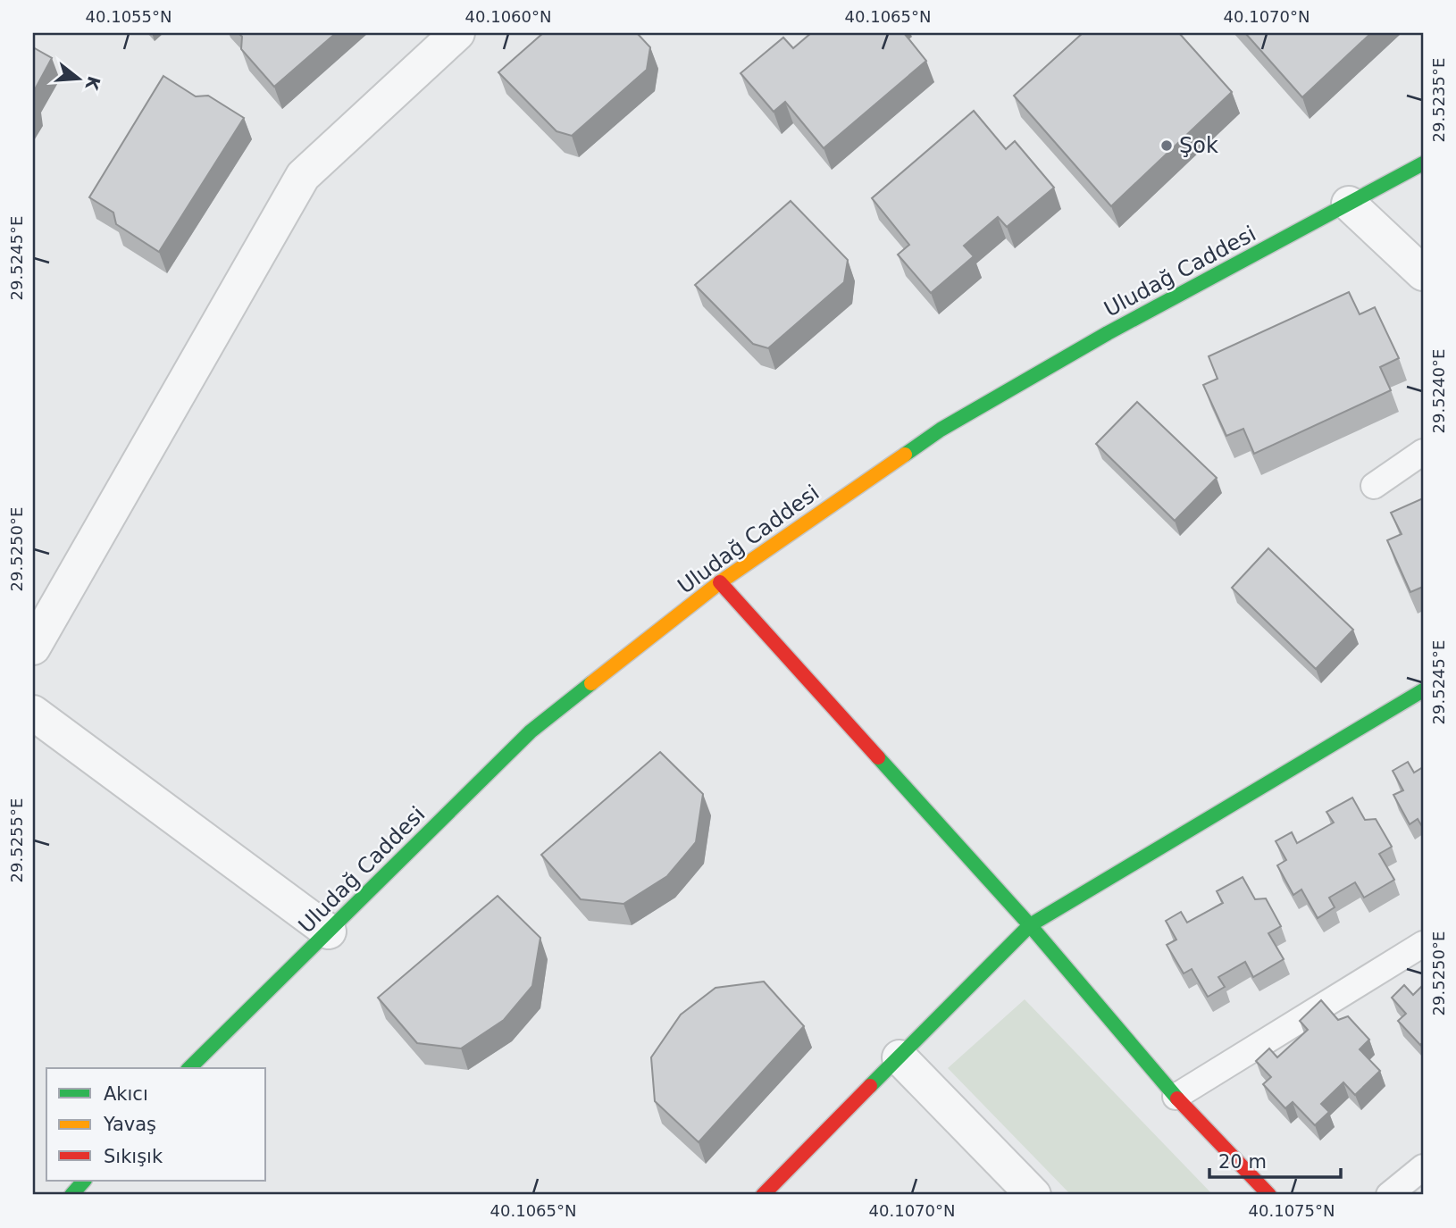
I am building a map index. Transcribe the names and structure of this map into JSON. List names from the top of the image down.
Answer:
{
  "streets": {
    "street": ["Uludağ Caddesi"]
  },
  "places": ["Şok"],
  "legend": ["Akıcı", "Yavaş", "Sıkışık"],
  "scale_bar": "20 m",
  "north": "right",
  "coordinates": [
    "40.1055°N",
    "40.1060°N",
    "40.1065°N",
    "40.1070°N",
    "29.5235°E",
    "29.5245°E",
    "29.5240°E",
    "29.5250°E",
    "29.5255°E",
    "40.1075°N"
  ]
}
